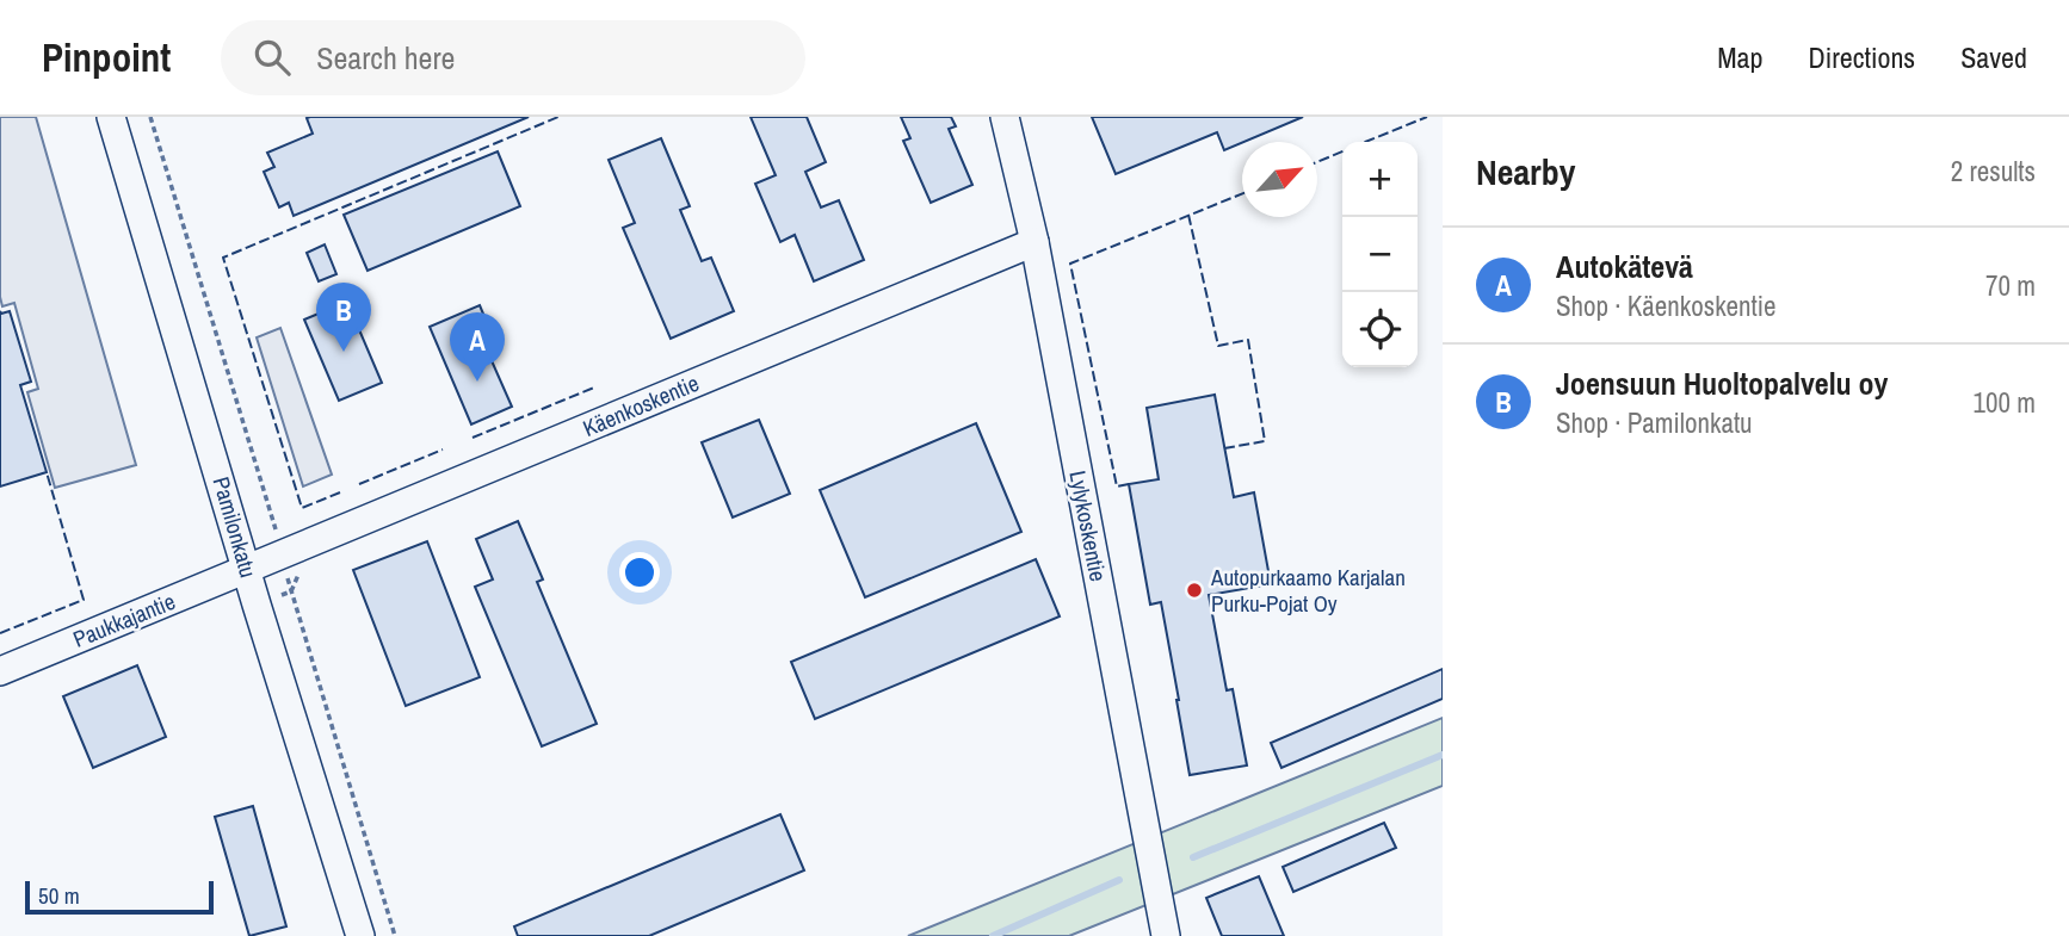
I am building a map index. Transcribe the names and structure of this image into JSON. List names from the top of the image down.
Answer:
{
  "streets": {
    "street": [
      "Käenkoskentie",
      "Lylykoskentie",
      "Pamilonkatu",
      "Paukkajantie"
    ]
  },
  "crossings": [
    ["Käenkoskentie", "Lylykoskentie"],
    ["Käenkoskentie", "Pamilonkatu"],
    ["Käenkoskentie", "Paukkajantie"],
    ["Pamilonkatu", "Paukkajantie"]
  ],
  "places": ["Autopurkaamo Karjalan Purku-Pojat Oy"],
  "scale_bar": "50 m",
  "north": "top right",
  "page": {
    "header": "Pinpoint",
    "search": "Search here",
    "nav": ["Map", "Directions", "Saved"],
    "heading": ["Nearby", "2 results"],
    "map_buttons": ["+", "−"],
    "list": [
      {
        "mark": "A",
        "name": "Autokätevä",
        "note": "Shop · Käenkoskentie",
        "value": "70 m"
      },
      {
        "mark": "B",
        "name": "Joensuun Huoltopalvelu oy",
        "note": "Shop · Pamilonkatu",
        "value": "100 m"
      }
    ],
    "pins": ["B", "A"],
    "scale": "50 m"
  }
}
